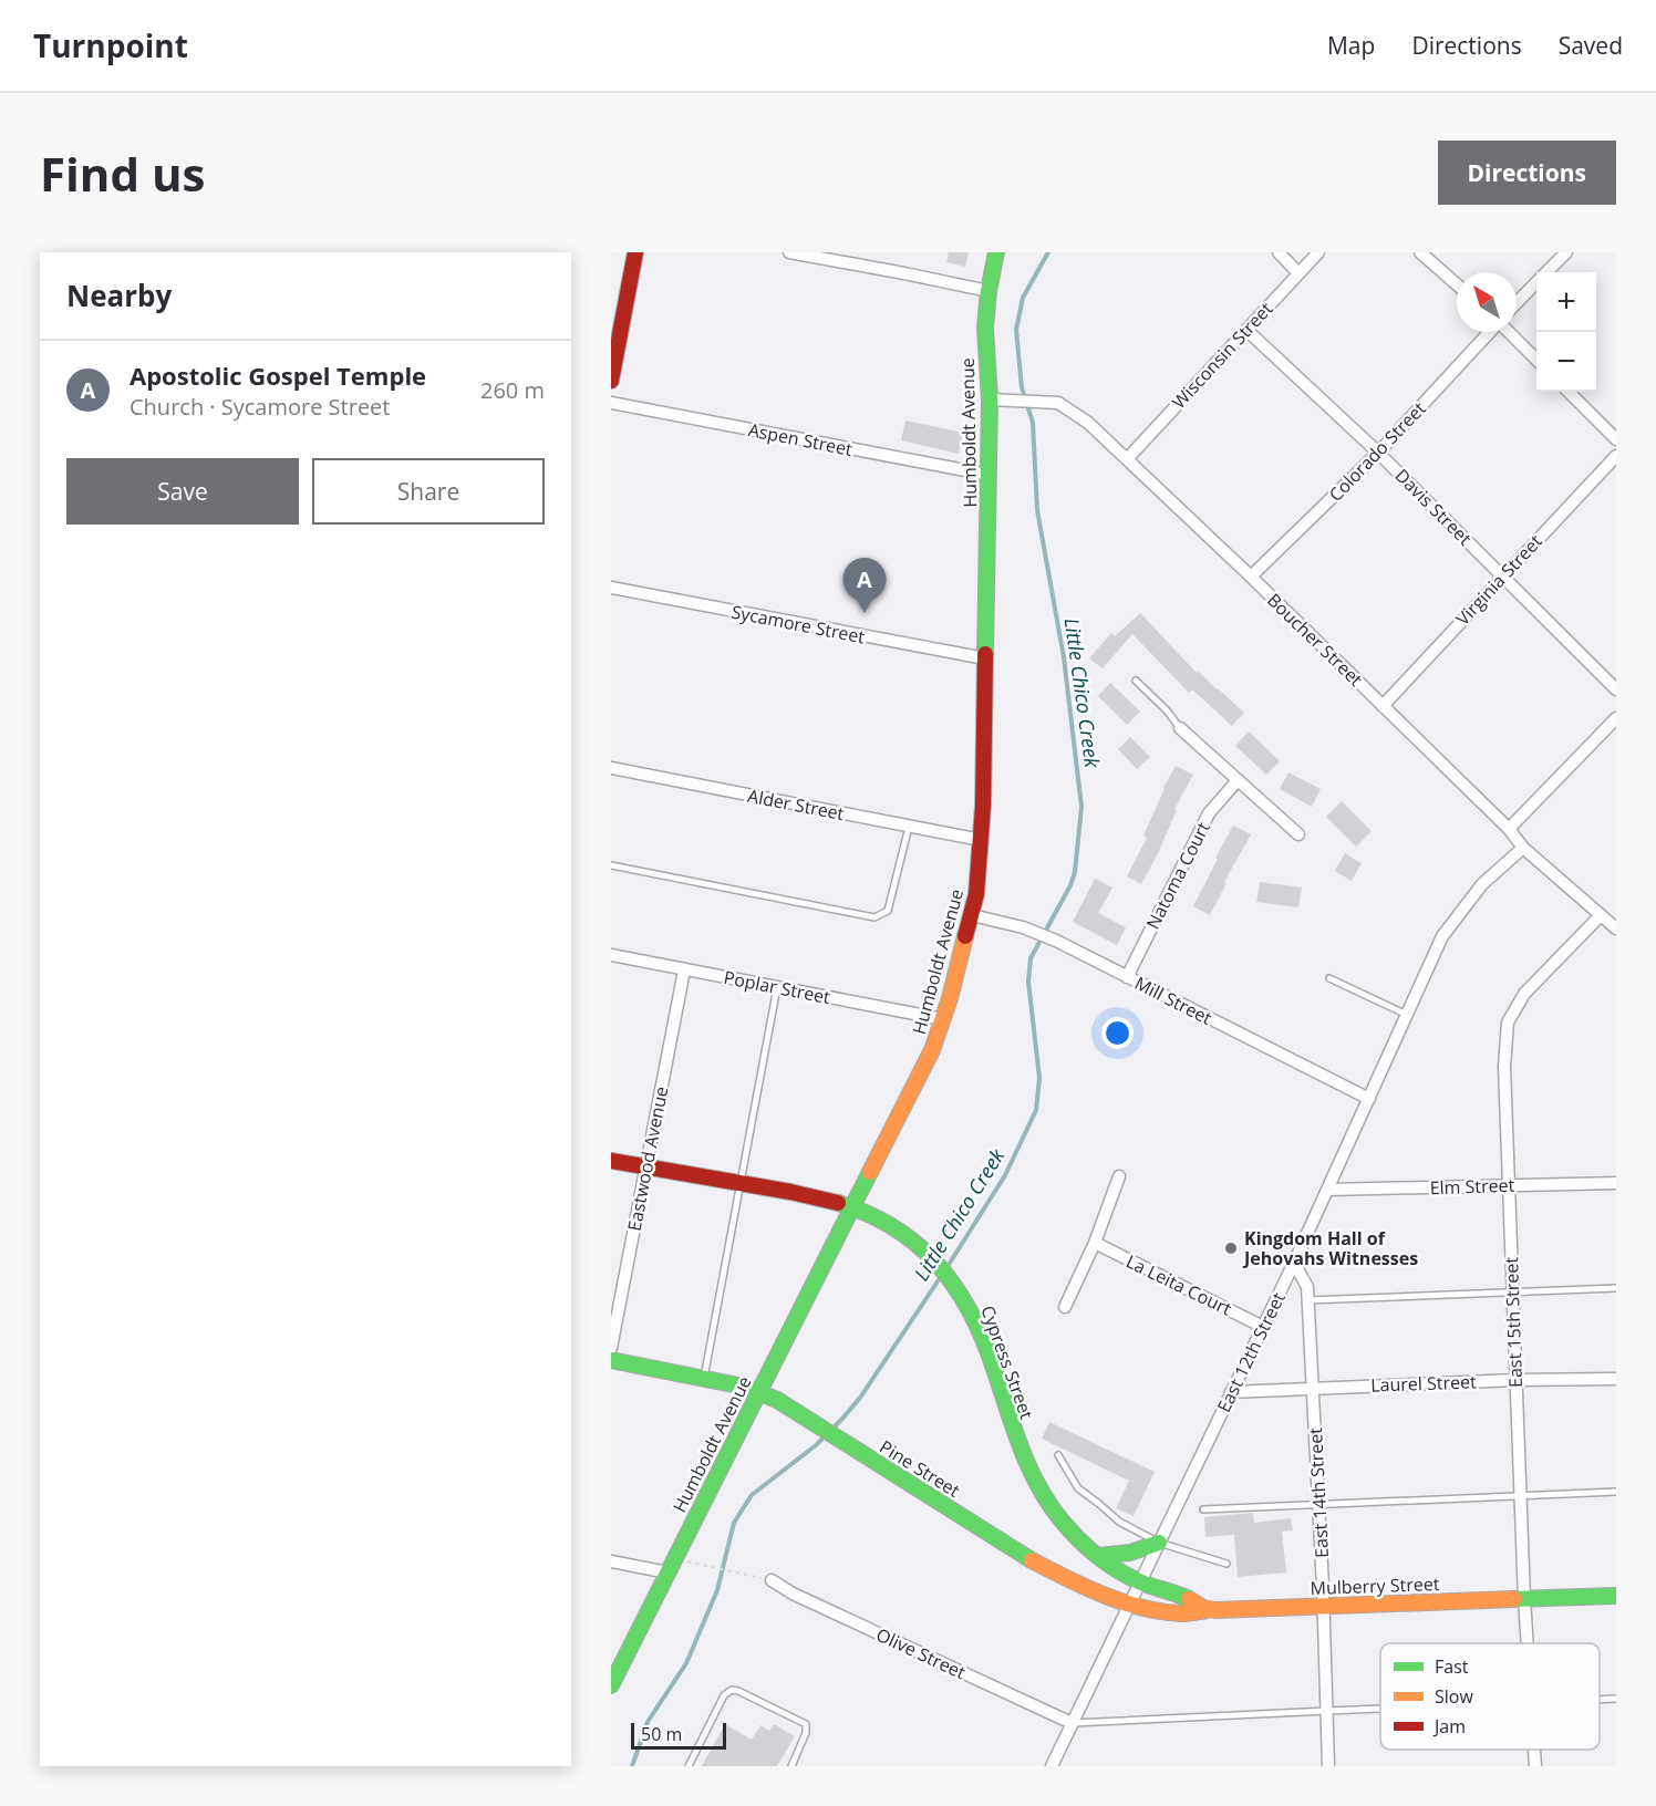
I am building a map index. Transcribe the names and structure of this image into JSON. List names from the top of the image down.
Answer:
{
  "streets": {
    "street": [
      "Wisconsin Street",
      "Humboldt Avenue",
      "Aspen Street",
      "Colorado Street",
      "Davis Street",
      "Virginia Street",
      "Sycamore Street",
      "Boucher Street",
      "Alder Street",
      "Natoma Court",
      "Poplar Street",
      "Mill Street",
      "Eastwood Avenue",
      "Elm Street",
      "La Leita Court",
      "East 15th Street",
      "East 12th Street",
      "Cypress Street",
      "Laurel Street",
      "Pine Street",
      "East 14th Street",
      "Mulberry Street",
      "Olive Street"
    ]
  },
  "crossings": [
    ["Wisconsin Street", "Davis Street"],
    ["Wisconsin Street", "Boucher Street"],
    ["Humboldt Avenue", "Aspen Street"],
    ["Humboldt Avenue", "Sycamore Street"],
    ["Humboldt Avenue", "Boucher Street"],
    ["Humboldt Avenue", "Alder Street"],
    ["Humboldt Avenue", "Poplar Street"],
    ["Humboldt Avenue", "Mill Street"],
    ["Humboldt Avenue", "Cypress Street"],
    ["Humboldt Avenue", "Pine Street"],
    ["Colorado Street", "Davis Street"],
    ["Colorado Street", "Boucher Street"],
    ["Davis Street", "Virginia Street"],
    ["Virginia Street", "Boucher Street"],
    ["Boucher Street", "East 15th Street"],
    ["Boucher Street", "East 12th Street"],
    ["Natoma Court", "Mill Street"],
    ["Poplar Street", "Eastwood Avenue"],
    ["Mill Street", "East 12th Street"],
    ["Eastwood Avenue", "Cypress Street"],
    ["Elm Street", "East 15th Street"],
    ["Elm Street", "East 12th Street"],
    ["La Leita Court", "East 12th Street"],
    ["East 15th Street", "Laurel Street"],
    ["East 15th Street", "Mulberry Street"],
    ["East 12th Street", "Cypress Street"],
    ["East 12th Street", "Laurel Street"],
    ["East 12th Street", "Pine Street"],
    ["East 12th Street", "East 14th Street"],
    ["East 12th Street", "Mulberry Street"],
    ["East 12th Street", "Olive Street"],
    ["Cypress Street", "Mulberry Street"],
    ["Laurel Street", "East 14th Street"],
    ["Pine Street", "Mulberry Street"],
    ["East 14th Street", "Mulberry Street"]
  ],
  "water": ["Little Chico Creek"],
  "places": ["Kingdom Hall of Jehovahs Witnesses"],
  "legend": ["Fast", "Slow", "Jam"],
  "scale_bar": "50 m",
  "north": "top left",
  "page": {
    "header": "Turnpoint",
    "nav": ["Map", "Directions", "Saved"],
    "buttons": [
      "Directions",
      ["Save", "Share"]
    ],
    "title": "Find us",
    "heading": "Nearby",
    "map_buttons": ["+", "−"],
    "list": [
      {
        "mark": "A",
        "name": "Apostolic Gospel Temple",
        "note": "Church · Sycamore Street",
        "value": "260 m"
      }
    ],
    "pins": "A",
    "scale": "50 m"
  }
}
